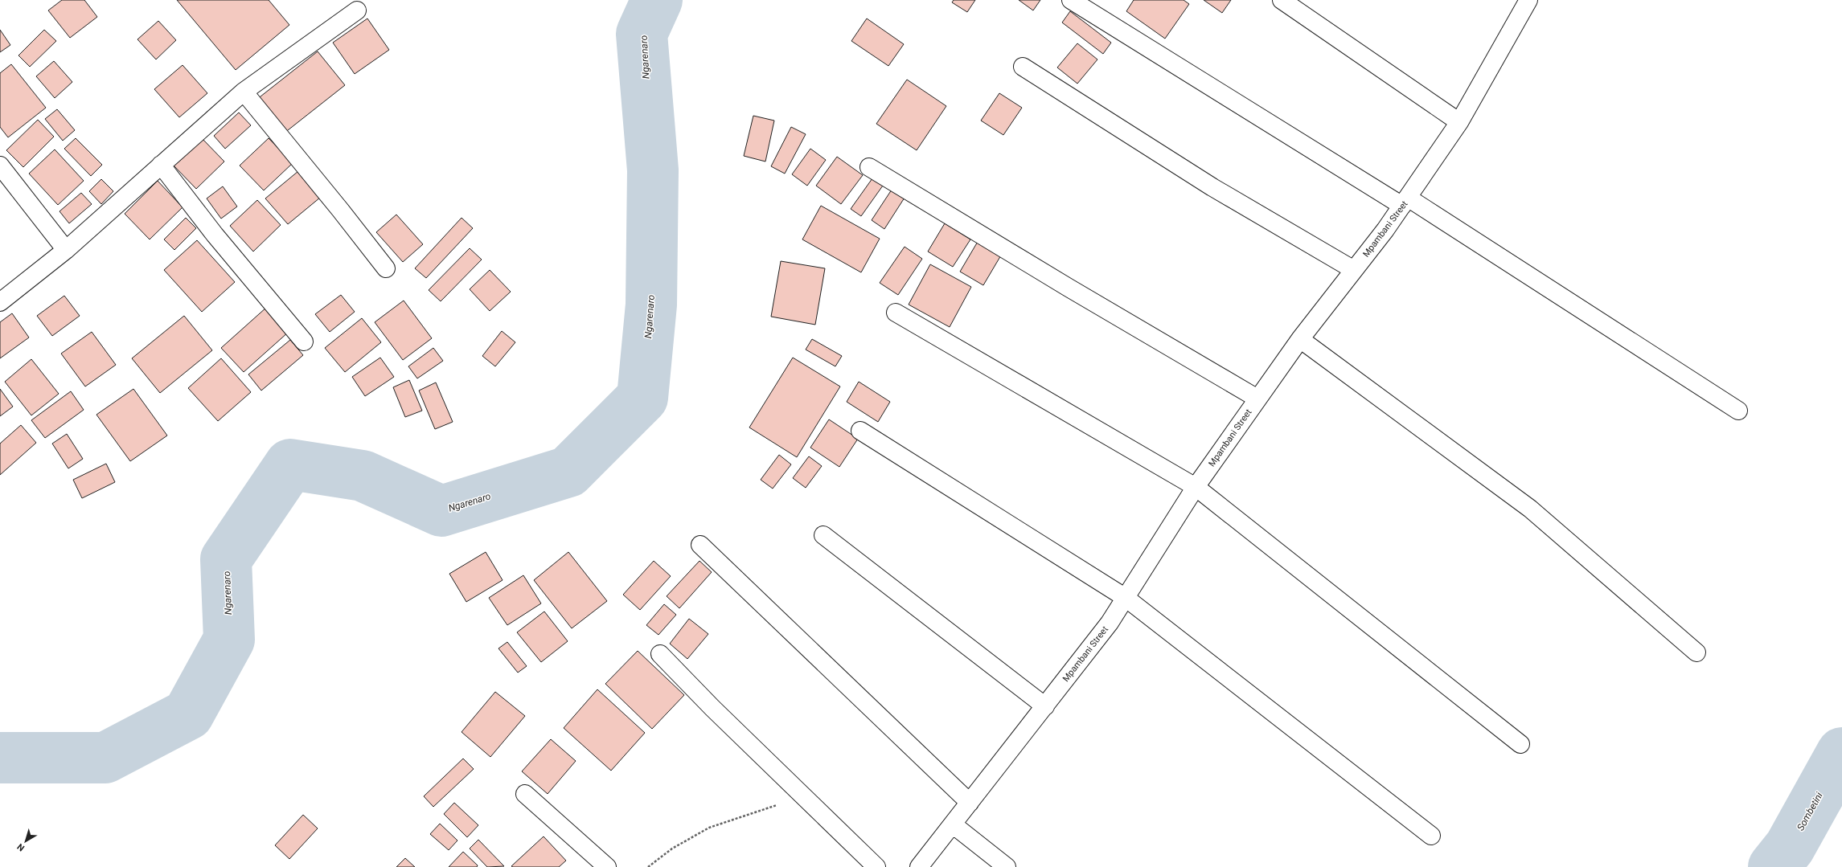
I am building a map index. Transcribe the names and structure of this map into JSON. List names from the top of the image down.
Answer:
{
  "streets": {
    "street": ["Mpambani Street"]
  },
  "water": ["Ngarenaro", "Sombetini"],
  "north": "bottom left"
}
